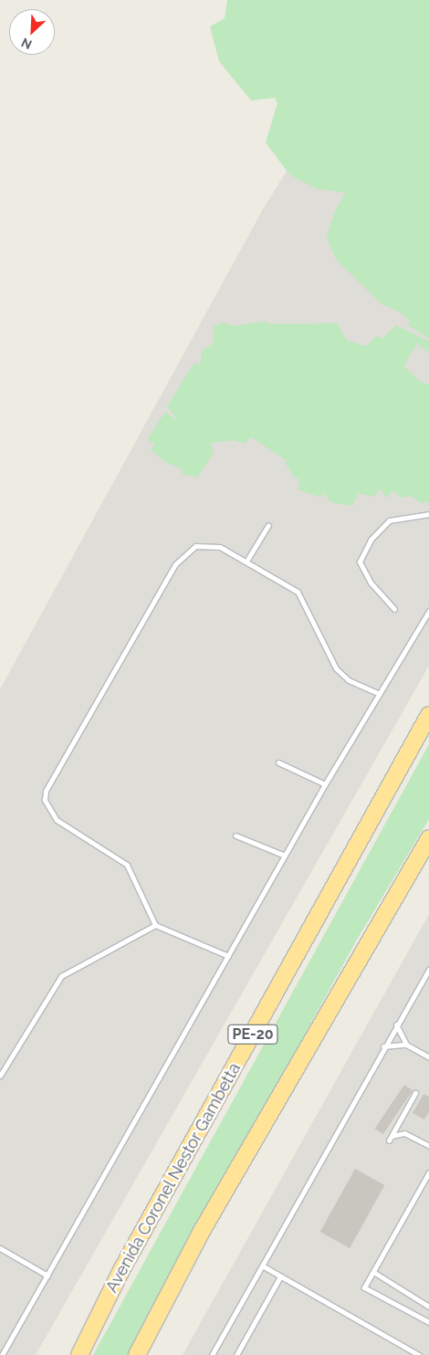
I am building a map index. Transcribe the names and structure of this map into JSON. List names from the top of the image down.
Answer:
{
  "streets": {
    "highway": ["PE-20", "Avenida Coronel Nestor Gambetta"]
  },
  "north": "bottom left"
}
